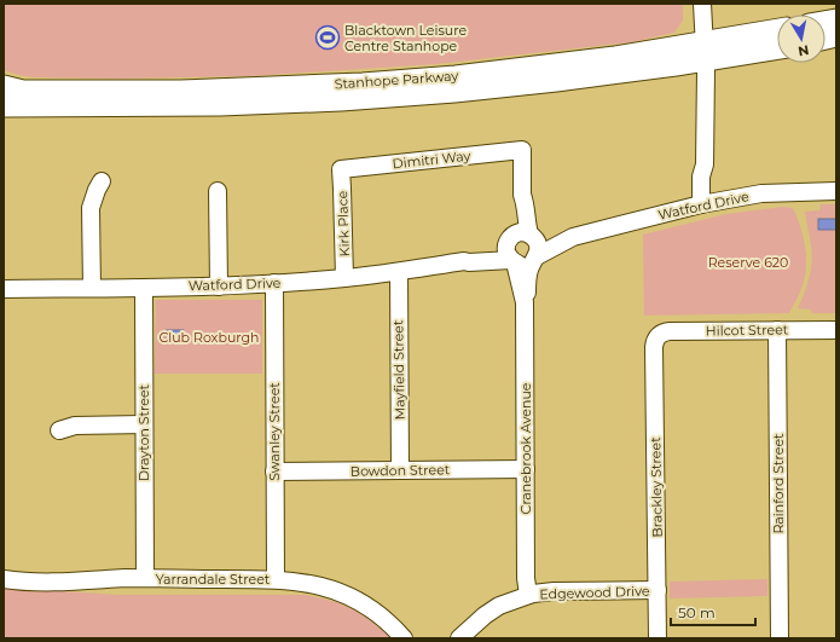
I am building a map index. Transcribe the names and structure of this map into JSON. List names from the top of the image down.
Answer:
{
  "streets": {
    "main road": ["Stanhope Parkway"],
    "street": [
      "Dimitri Way",
      "Watford Drive",
      "Kirk Place",
      "Hilcot Street",
      "Mayfield Street",
      "Swanley Street",
      "Drayton Street",
      "Cranebrook Avenue",
      "Bowdon Street",
      "Rainford Street",
      "Brackley Street",
      "Yarrandale Street",
      "Edgewood Drive"
    ]
  },
  "crossings": [
    ["Dimitri Way", "Kirk Place"],
    ["Watford Drive", "Kirk Place"],
    ["Watford Drive", "Mayfield Street"],
    ["Watford Drive", "Swanley Street"],
    ["Watford Drive", "Drayton Street"],
    ["Watford Drive", "Cranebrook Avenue"],
    ["Hilcot Street", "Rainford Street"],
    ["Hilcot Street", "Brackley Street"],
    ["Mayfield Street", "Bowdon Street"],
    ["Swanley Street", "Bowdon Street"],
    ["Swanley Street", "Yarrandale Street"],
    ["Drayton Street", "Yarrandale Street"],
    ["Cranebrook Avenue", "Bowdon Street"],
    ["Cranebrook Avenue", "Edgewood Drive"],
    ["Brackley Street", "Edgewood Drive"]
  ],
  "parks": ["Reserve 620", "Club Roxburgh"],
  "places": {
    "sports": ["Blacktown Leisure Centre Stanhope"]
  },
  "scale_bar": "50 m",
  "north": "bottom"
}
